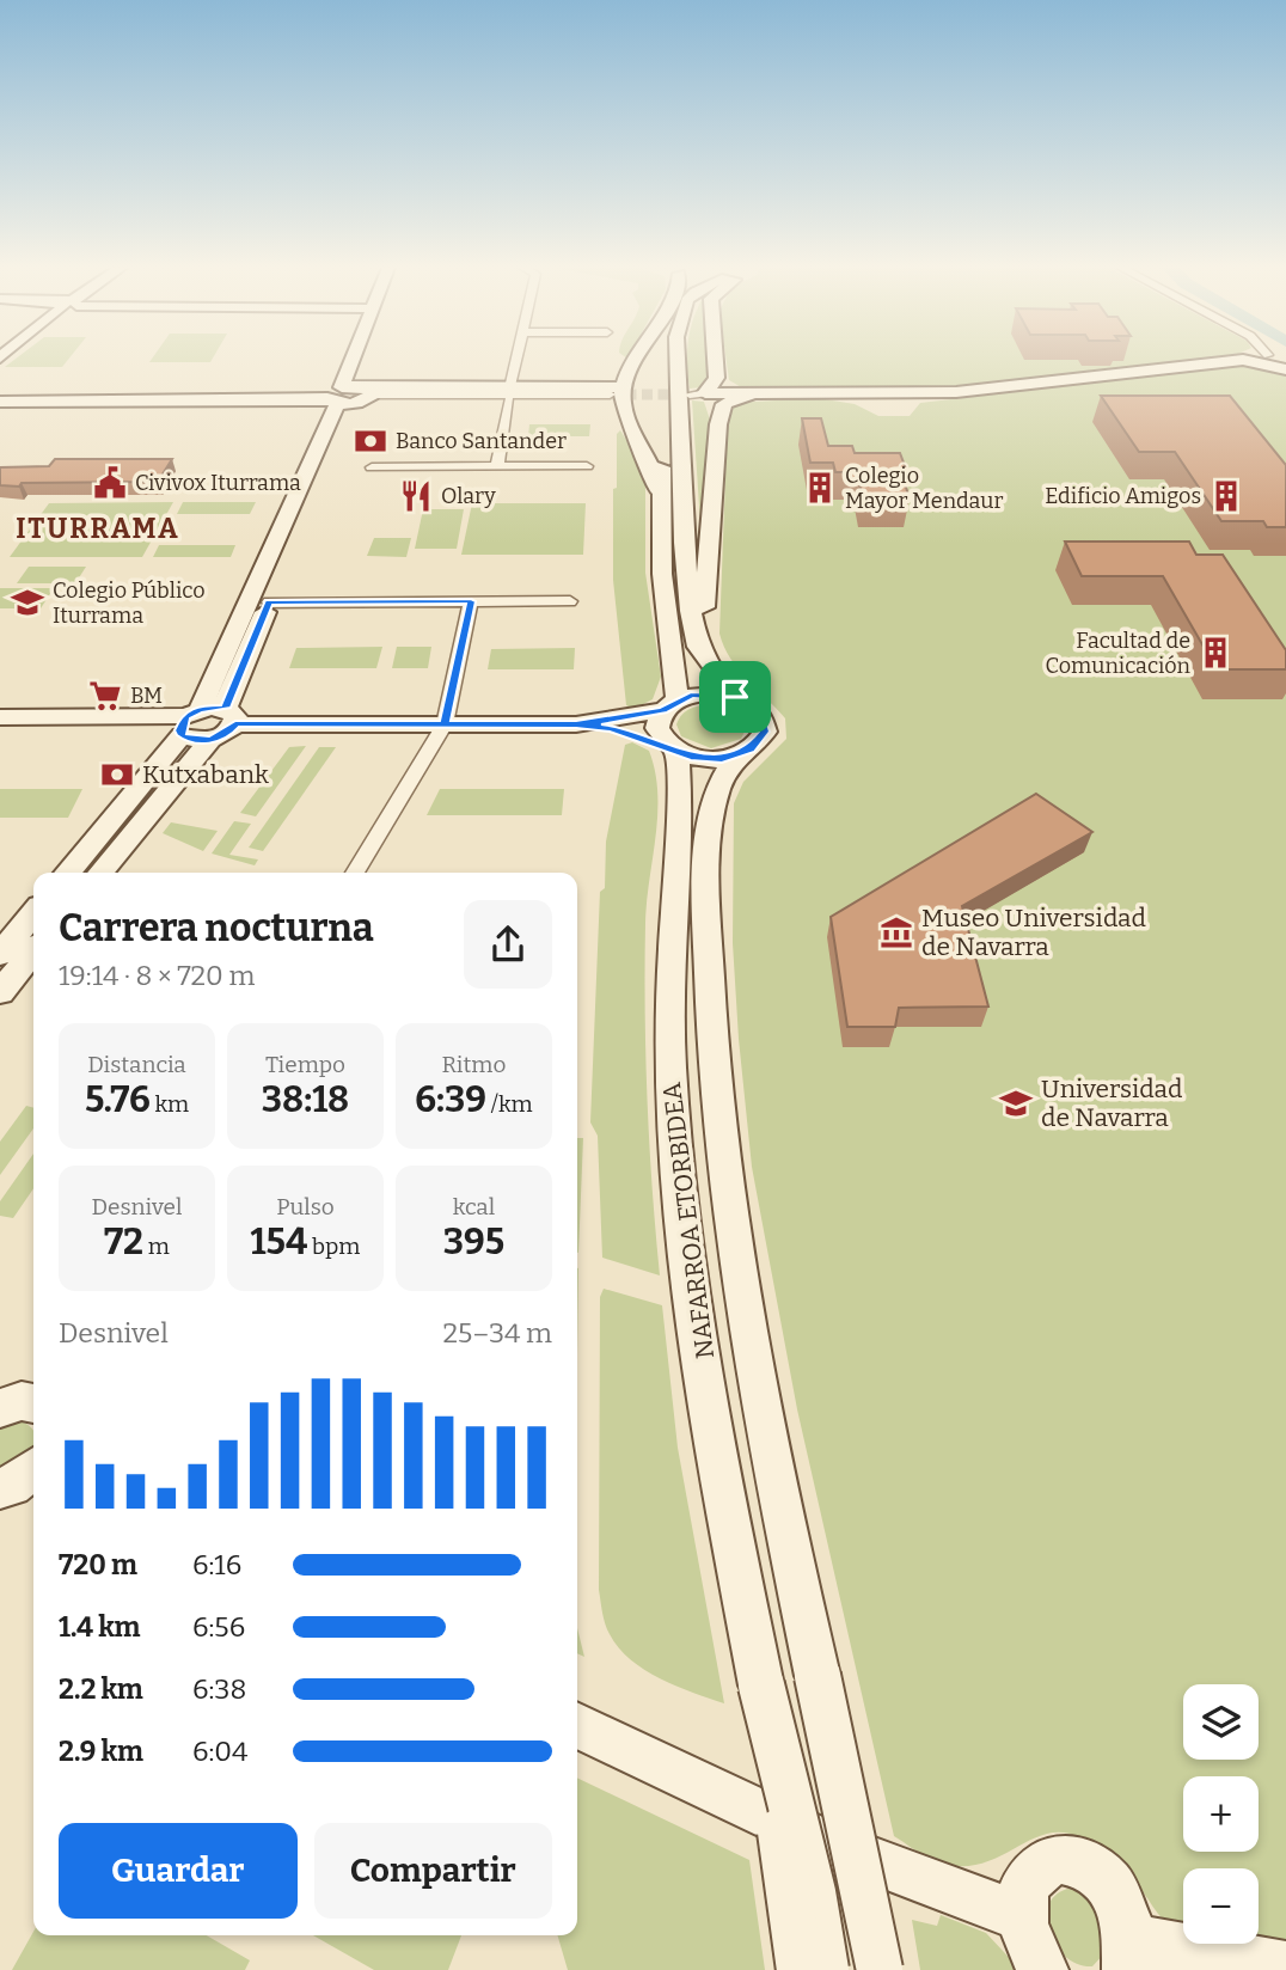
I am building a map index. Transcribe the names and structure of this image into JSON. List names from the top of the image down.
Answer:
{
  "streets": {
    "main road": ["NAFARROA ETORBIDEA"]
  },
  "districts": ["ITURRAMA"],
  "places": {
    "bank": ["Banco Santander", "Kutxabank"],
    "public building": ["Civivox Iturrama"],
    "building": ["Colegio Mayor Mendaur", "Edificio Amigos", "Facultad de Comunicación"],
    "restaurant": ["Olary"],
    "school or university": ["Colegio Público Iturrama", "Universidad de Navarra"],
    "supermarket": ["BM"],
    "museum": ["Museo Universidad de Navarra"]
  },
  "page": {
    "heading": ["Carrera nocturna", "19:14 · 8 × 720 m"],
    "stats": [
      ["Distancia", "5.76 km"],
      ["Tiempo", "38:18"],
      ["Ritmo", "6:39 /km"],
      ["Desnivel", "72 m"],
      ["Pulso", "154 bpm"],
      ["kcal", "395"]
    ],
    "chart": ["Desnivel", "25–34 m"],
    "list": [
      {
        "name": "720 m",
        "note": "6:16"
      },
      {
        "name": "1.4 km",
        "note": "6:56"
      },
      {
        "name": "2.2 km",
        "note": "6:38"
      },
      {
        "name": "2.9 km",
        "note": "6:04"
      }
    ],
    "map_buttons": ["+", "−"],
    "buttons": ["Guardar", "Compartir"]
  }
}
